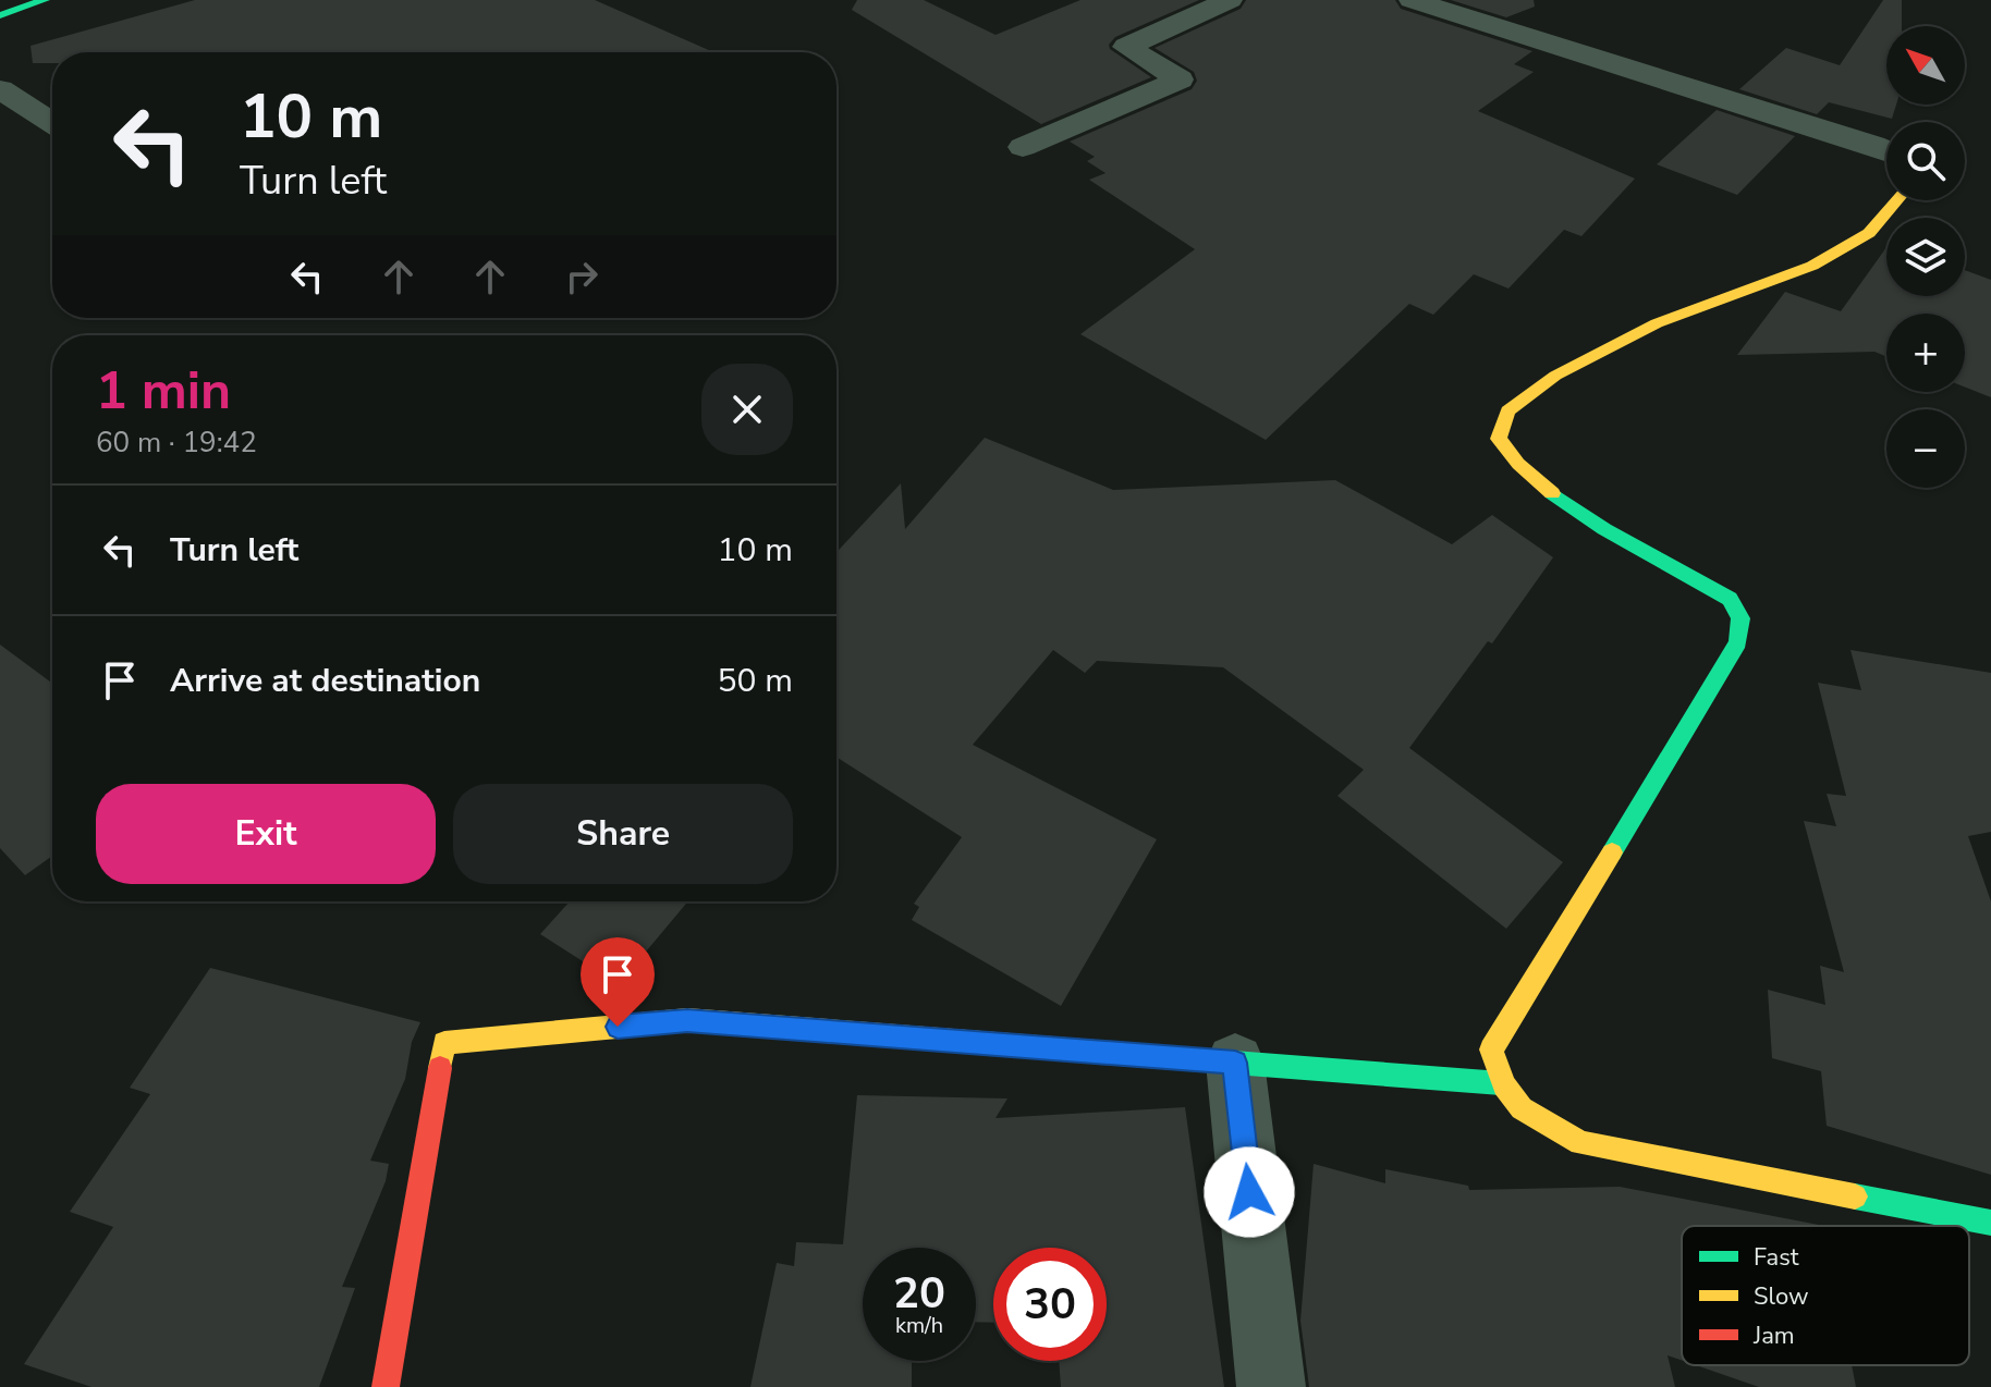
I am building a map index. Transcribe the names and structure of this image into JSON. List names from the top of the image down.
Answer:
{
  "legend": ["Fast", "Slow", "Jam"],
  "north": "top left",
  "page": {
    "map_buttons": ["+", "−"],
    "turn": ["10 m", "Turn left"],
    "heading": ["1 min", "60 m · 19:42"],
    "list": [
      {
        "name": "Turn left",
        "value": "10 m"
      },
      {
        "name": "Arrive at destination",
        "value": "50 m"
      }
    ],
    "buttons": ["Exit", "Share"],
    "speed": "20 km/h",
    "limit": "30"
  }
}
